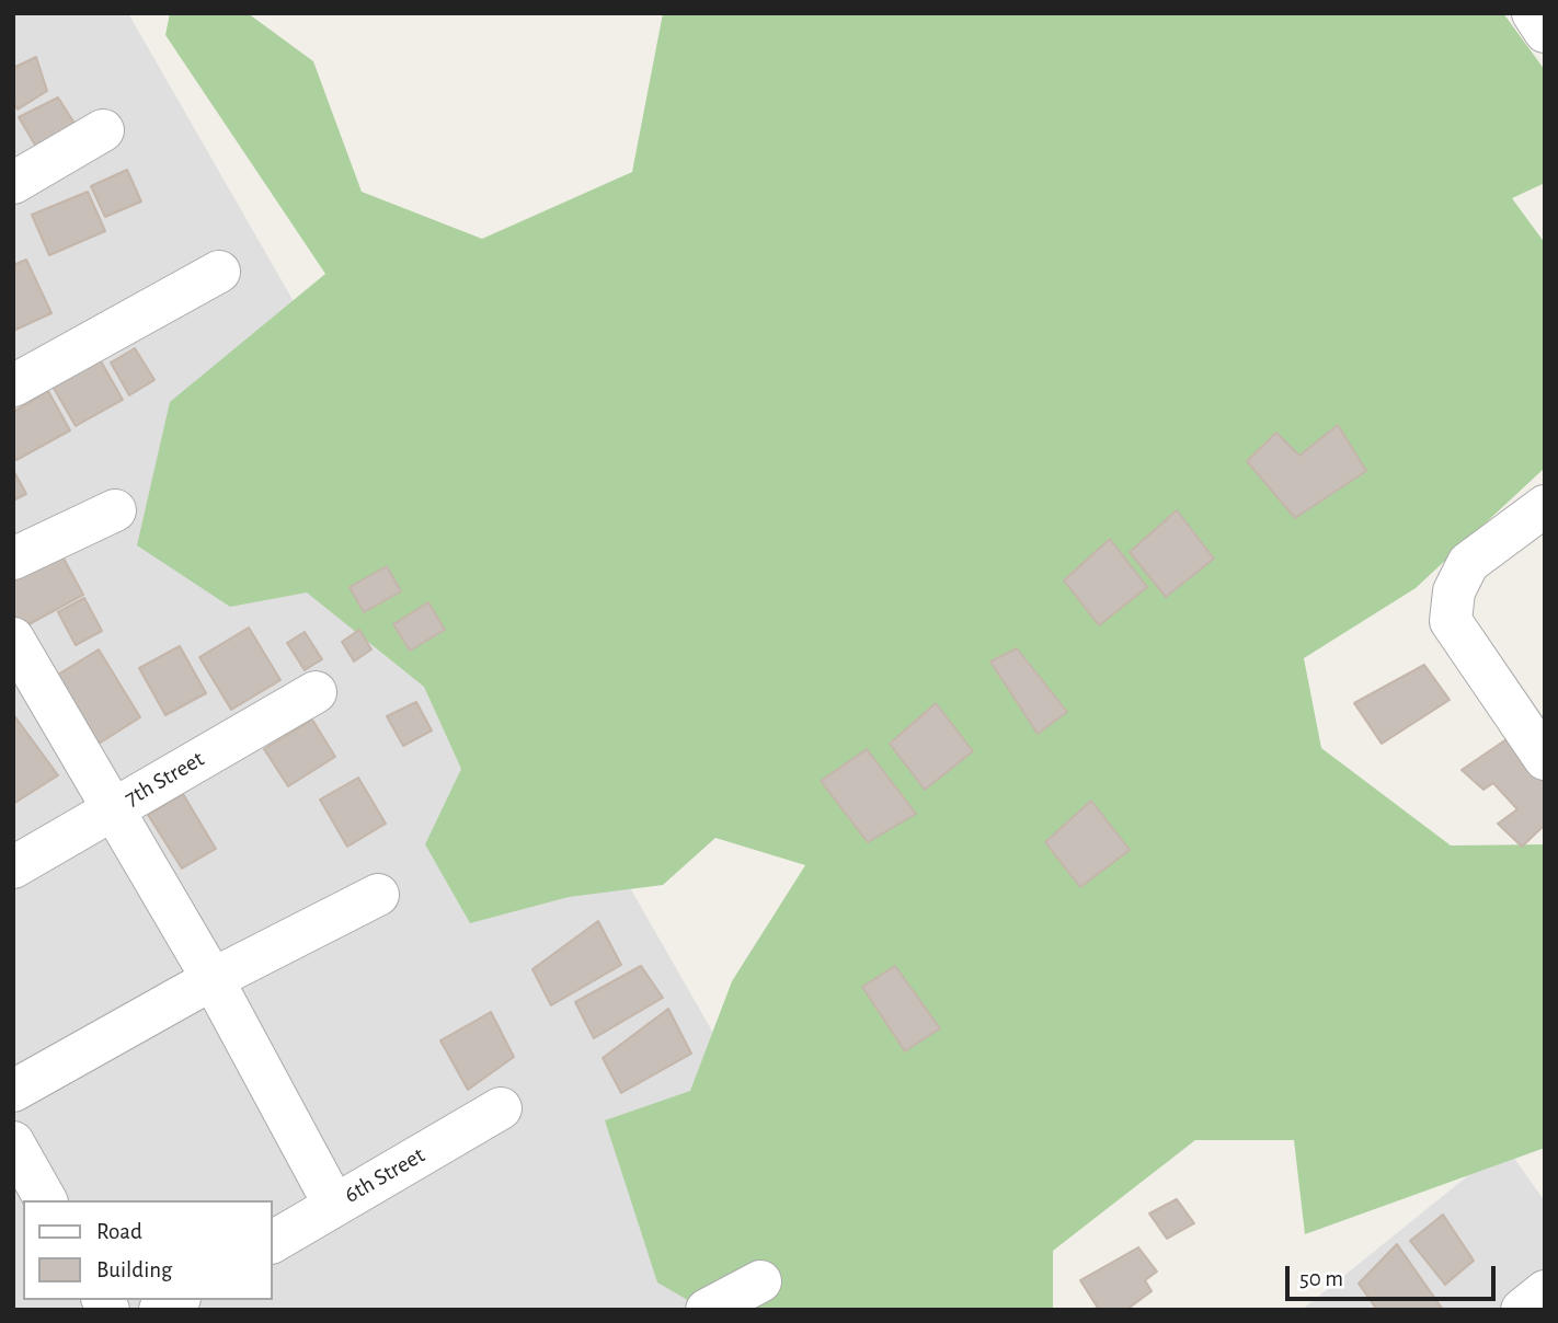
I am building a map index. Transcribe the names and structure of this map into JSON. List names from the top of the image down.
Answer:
{
  "streets": {
    "street": ["7th Street", "6th Street"]
  },
  "legend": ["Road", "Building"],
  "scale_bar": "50 m"
}
